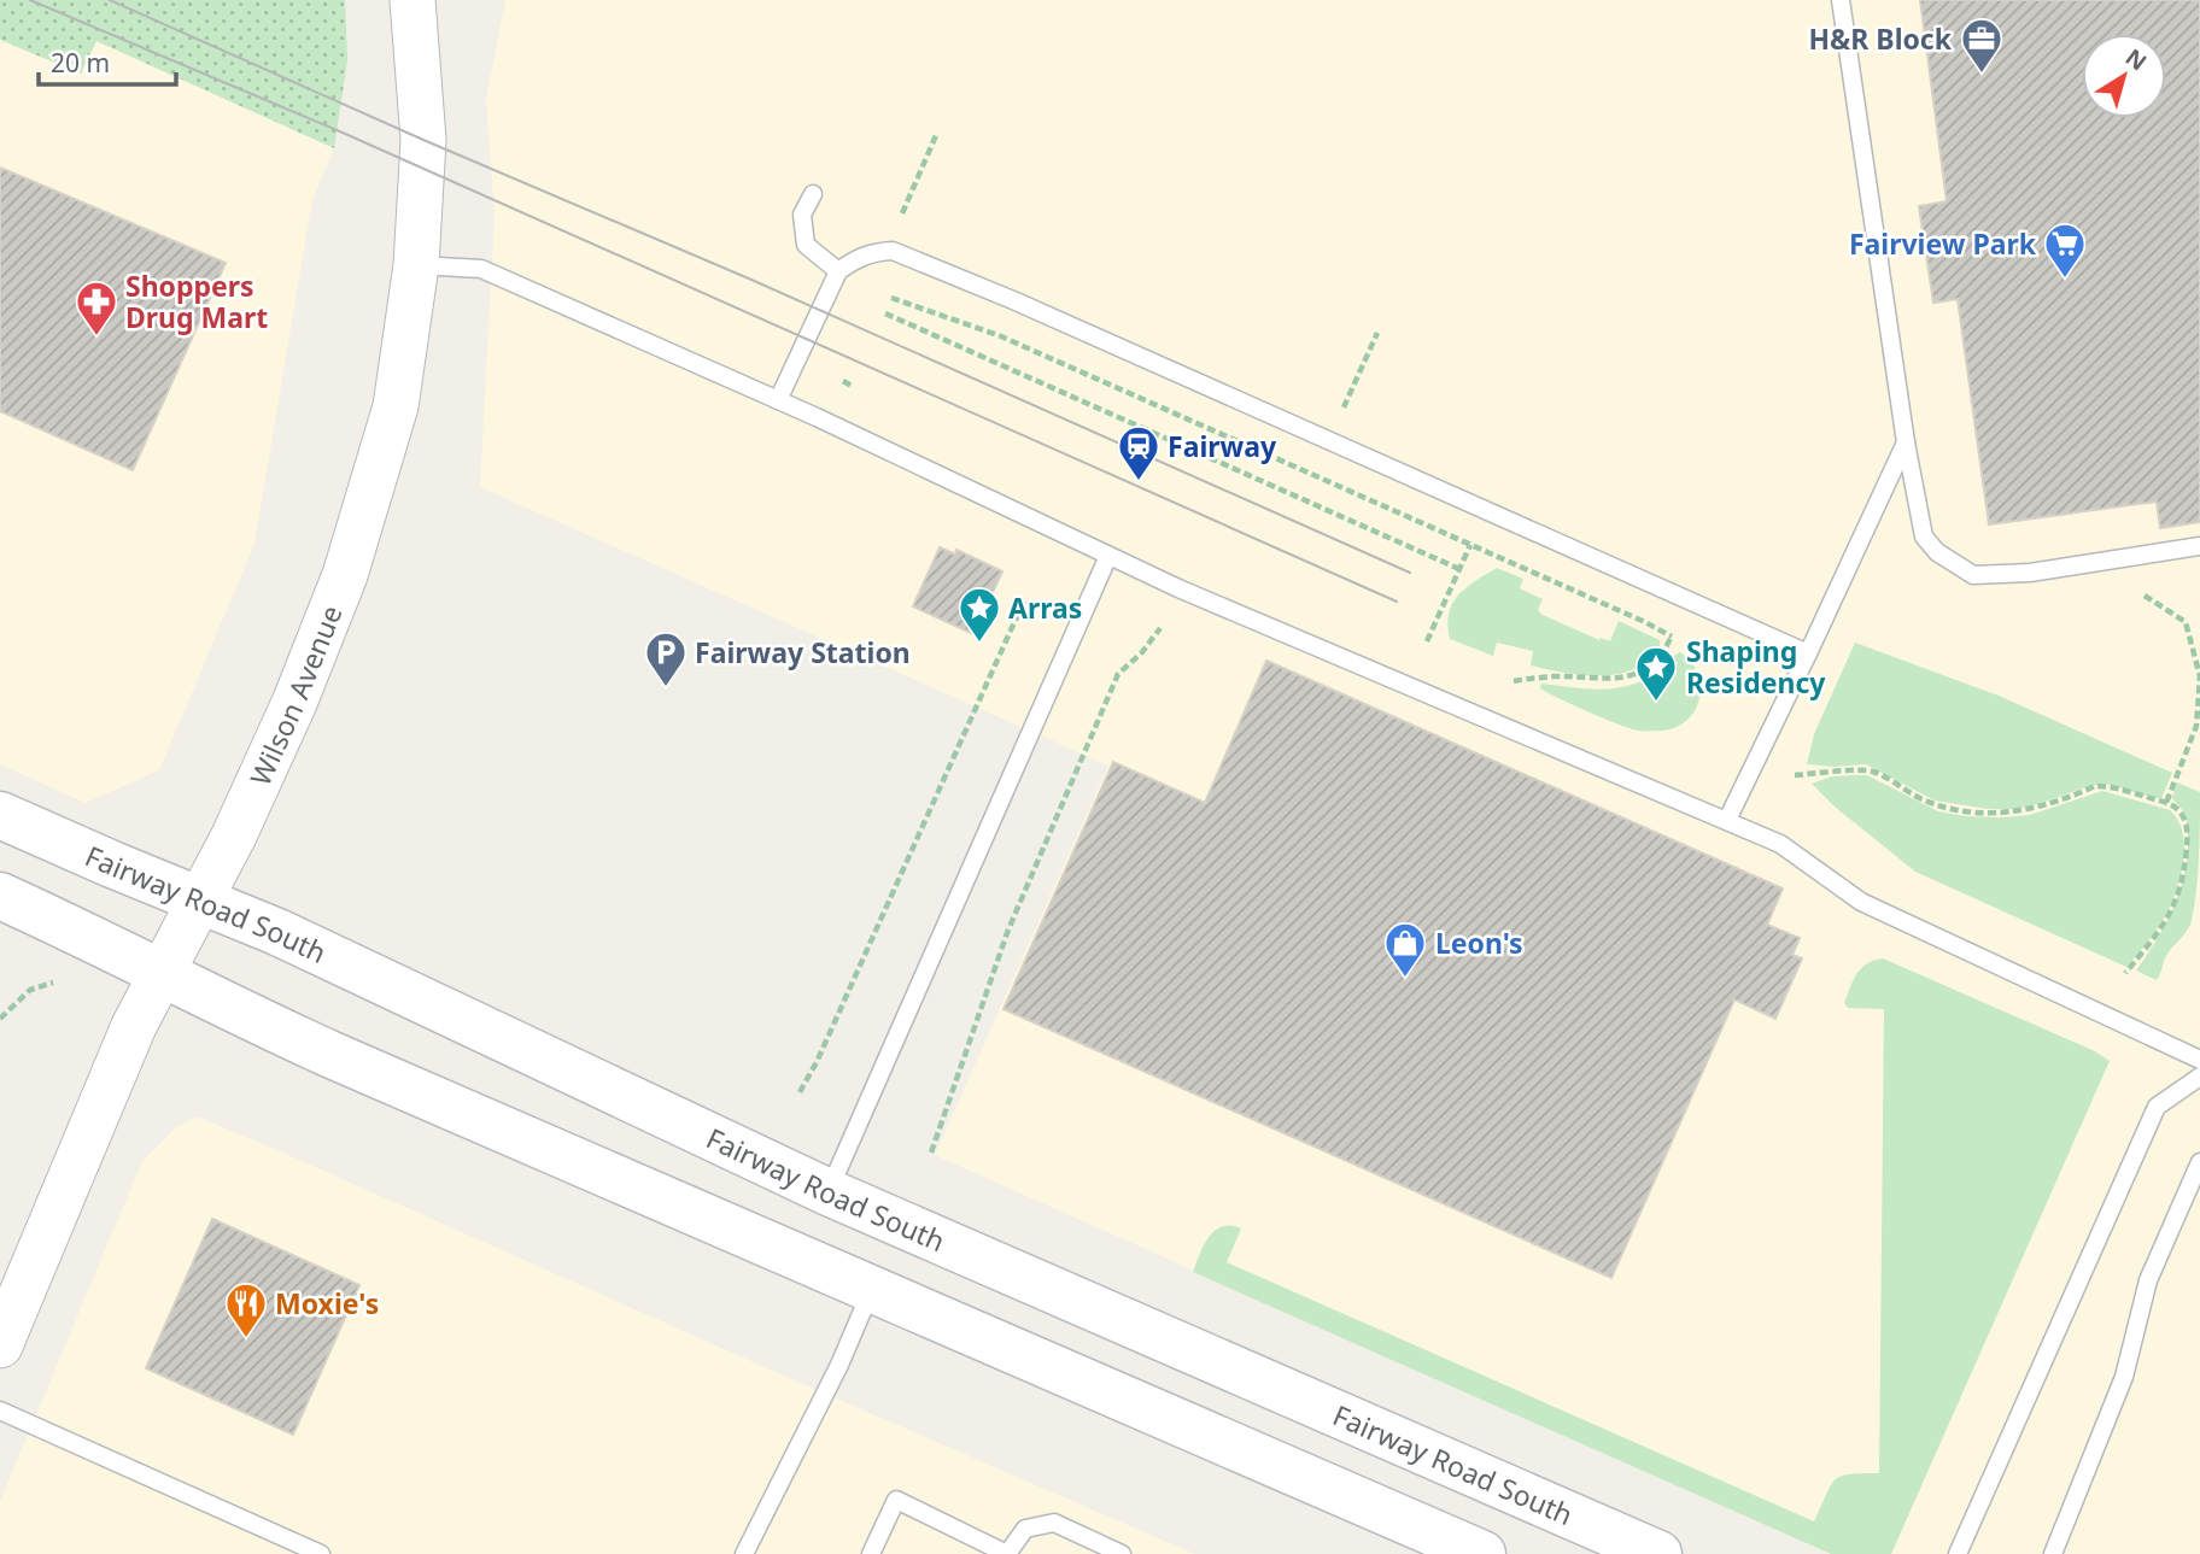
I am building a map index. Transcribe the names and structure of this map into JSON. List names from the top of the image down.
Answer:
{
  "streets": {
    "main road": ["Fairway Road South"],
    "street": ["Wilson Avenue"]
  },
  "crossings": [
    ["Wilson Avenue", "Fairway Road South"]
  ],
  "places": {
    "office": ["H&R Block"],
    "supermarket": ["Fairview Park"],
    "pharmacy": ["Shoppers Drug Mart"],
    "station": ["Fairway"],
    "place": ["Arras", "Shaping Residency"],
    "parking": ["Fairway Station"],
    "shop": ["Leon's"],
    "restaurant": ["Moxie's"]
  },
  "scale_bar": "20 m",
  "north": "top right"
}
